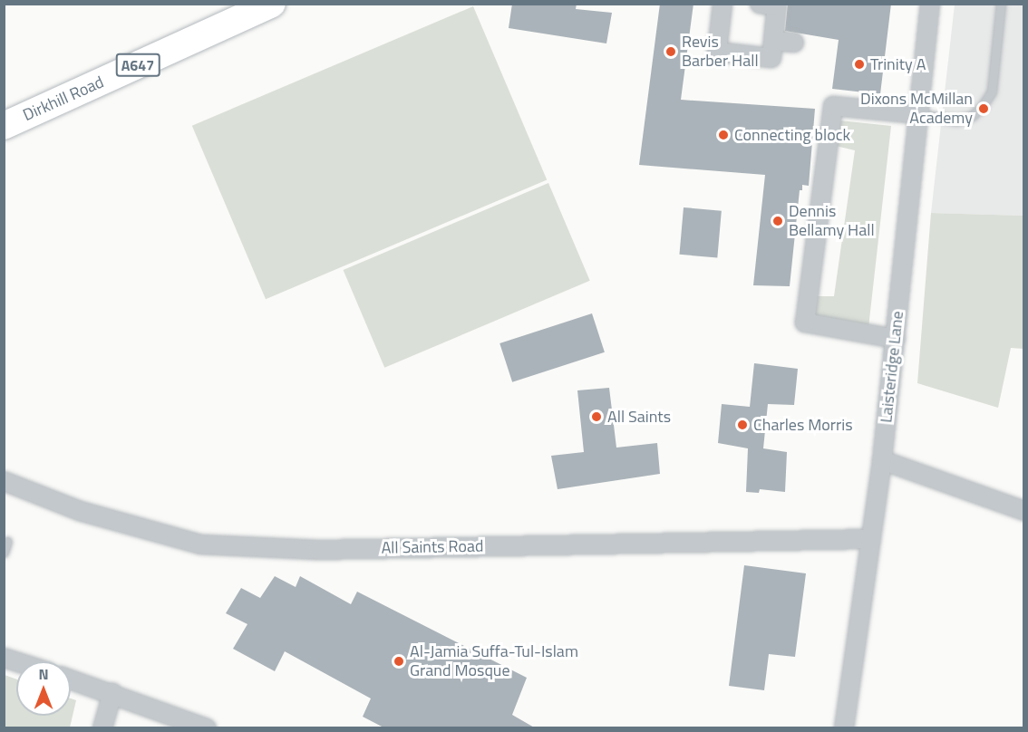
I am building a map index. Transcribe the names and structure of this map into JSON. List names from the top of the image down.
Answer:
{
  "streets": {
    "main road": ["A647", "Dirkhill Road"],
    "street": ["Laisteridge Lane", "All Saints Road"]
  },
  "crossings": [
    ["Laisteridge Lane", "All Saints Road"]
  ],
  "places": [
    "Revis Barber Hall",
    "Trinity A",
    "Dixons McMillan Academy",
    "Connecting block",
    "Dennis Bellamy Hall",
    "All Saints",
    "Charles Morris",
    "Al-Jamia Suffa-Tul-Islam Grand Mosque"
  ],
  "north": "top"
}
